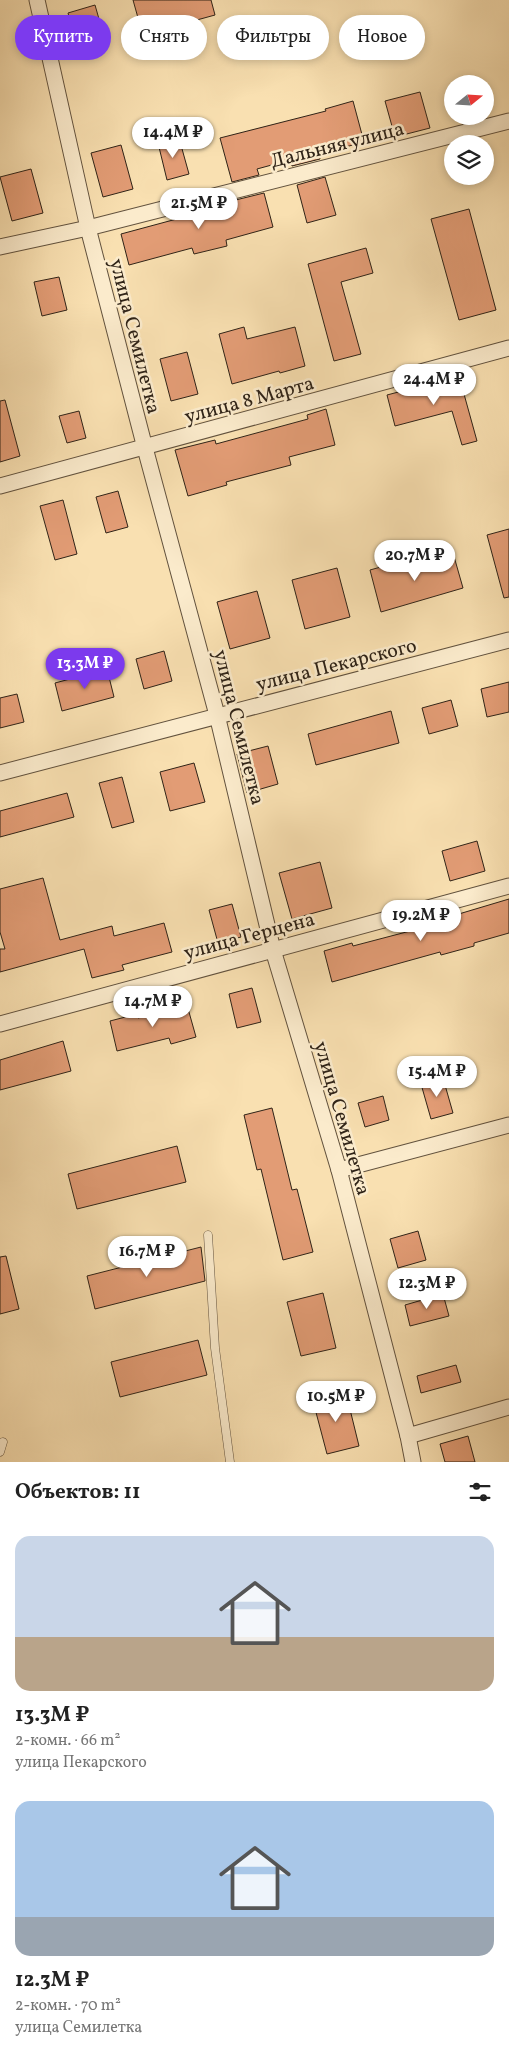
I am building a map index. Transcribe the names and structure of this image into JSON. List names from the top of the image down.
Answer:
{
  "streets": {
    "street": [
      "Дальняя улица",
      "улица Семилетка",
      "улица 8 Марта",
      "улица Пекарского",
      "улица Герцена"
    ]
  },
  "crossings": [
    ["Дальняя улица", "улица Семилетка"],
    ["улица Семилетка", "улица 8 Марта"],
    ["улица Семилетка", "улица Пекарского"],
    ["улица Семилетка", "улица Герцена"]
  ],
  "north": "right",
  "page": {
    "chip": [
      "Купить",
      "Снять",
      "Фильтры",
      "Новое"
    ],
    "price": [
      "14.4M ₽",
      "21.5M ₽",
      "24.4M ₽",
      "20.7M ₽",
      "13.3M ₽",
      "19.2M ₽",
      "14.7M ₽",
      "15.4M ₽",
      "16.7M ₽",
      "12.3M ₽",
      "10.5M ₽"
    ],
    "heading": "Объектов: 11",
    "list": [
      {
        "name": "13.3M ₽",
        "note": "2-комн. · 66 m² · улица Пекарского"
      },
      {
        "name": "12.3M ₽",
        "note": "2-комн. · 70 m² · улица Семилетка"
      }
    ]
  }
}
